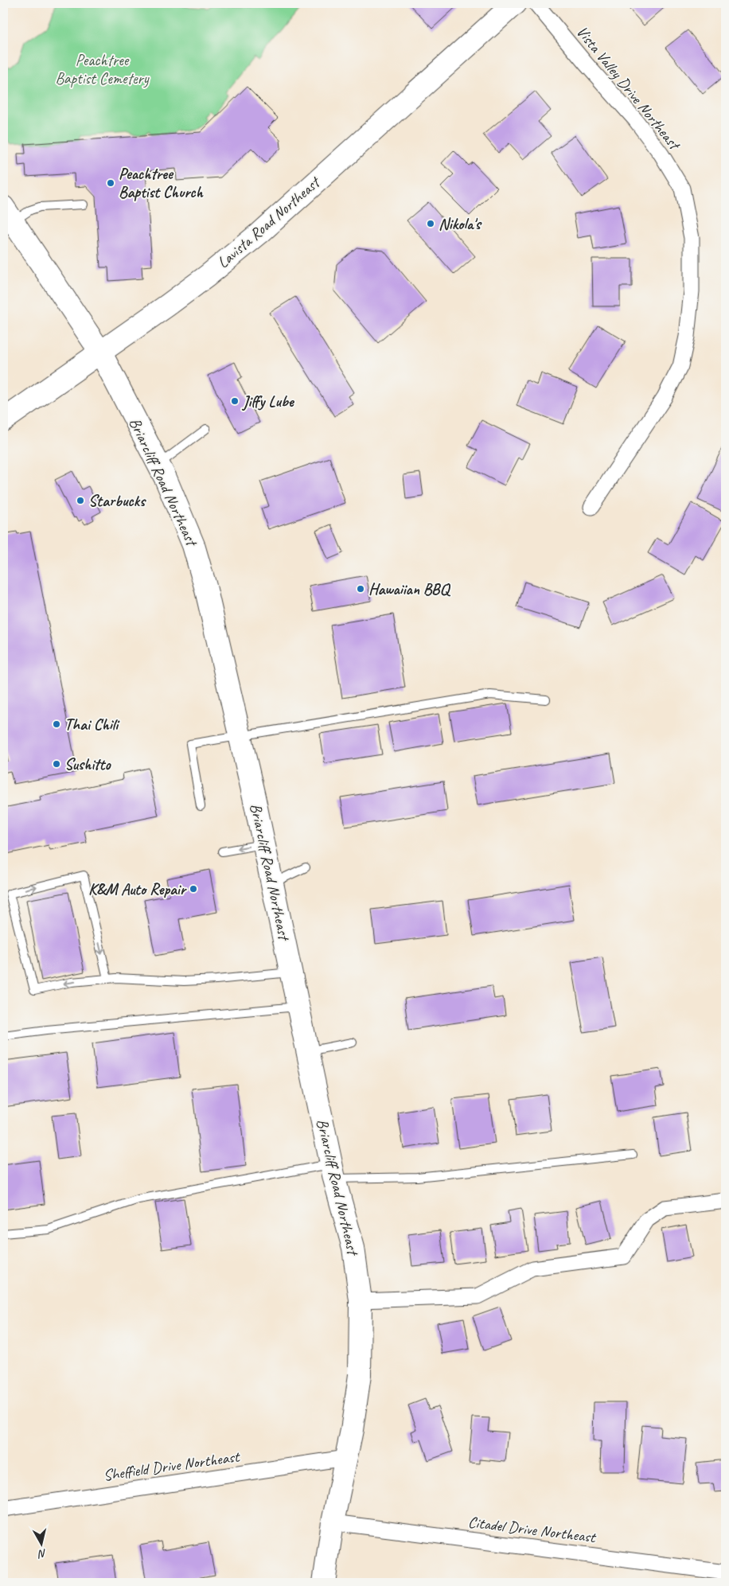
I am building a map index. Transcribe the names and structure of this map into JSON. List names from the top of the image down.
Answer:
{
  "streets": {
    "main road": ["Lavista Road Northeast", "Briarcliff Road Northeast"],
    "street": ["Vista Valley Drive Northeast", "Sheffield Drive Northeast", "Citadel Drive Northeast"]
  },
  "crossings": [
    ["Lavista Road Northeast", "Briarcliff Road Northeast"],
    ["Briarcliff Road Northeast", "Sheffield Drive Northeast"],
    ["Briarcliff Road Northeast", "Citadel Drive Northeast"]
  ],
  "parks": ["Peachtree Baptist Cemetery"],
  "places": [
    "Peachtree Baptist Church",
    "Nikola's",
    "Jiffy Lube",
    "Starbucks",
    "Hawaiian BBQ",
    "Thai Chili",
    "Sushitto",
    "K&M Auto Repair"
  ],
  "north": "bottom"
}
